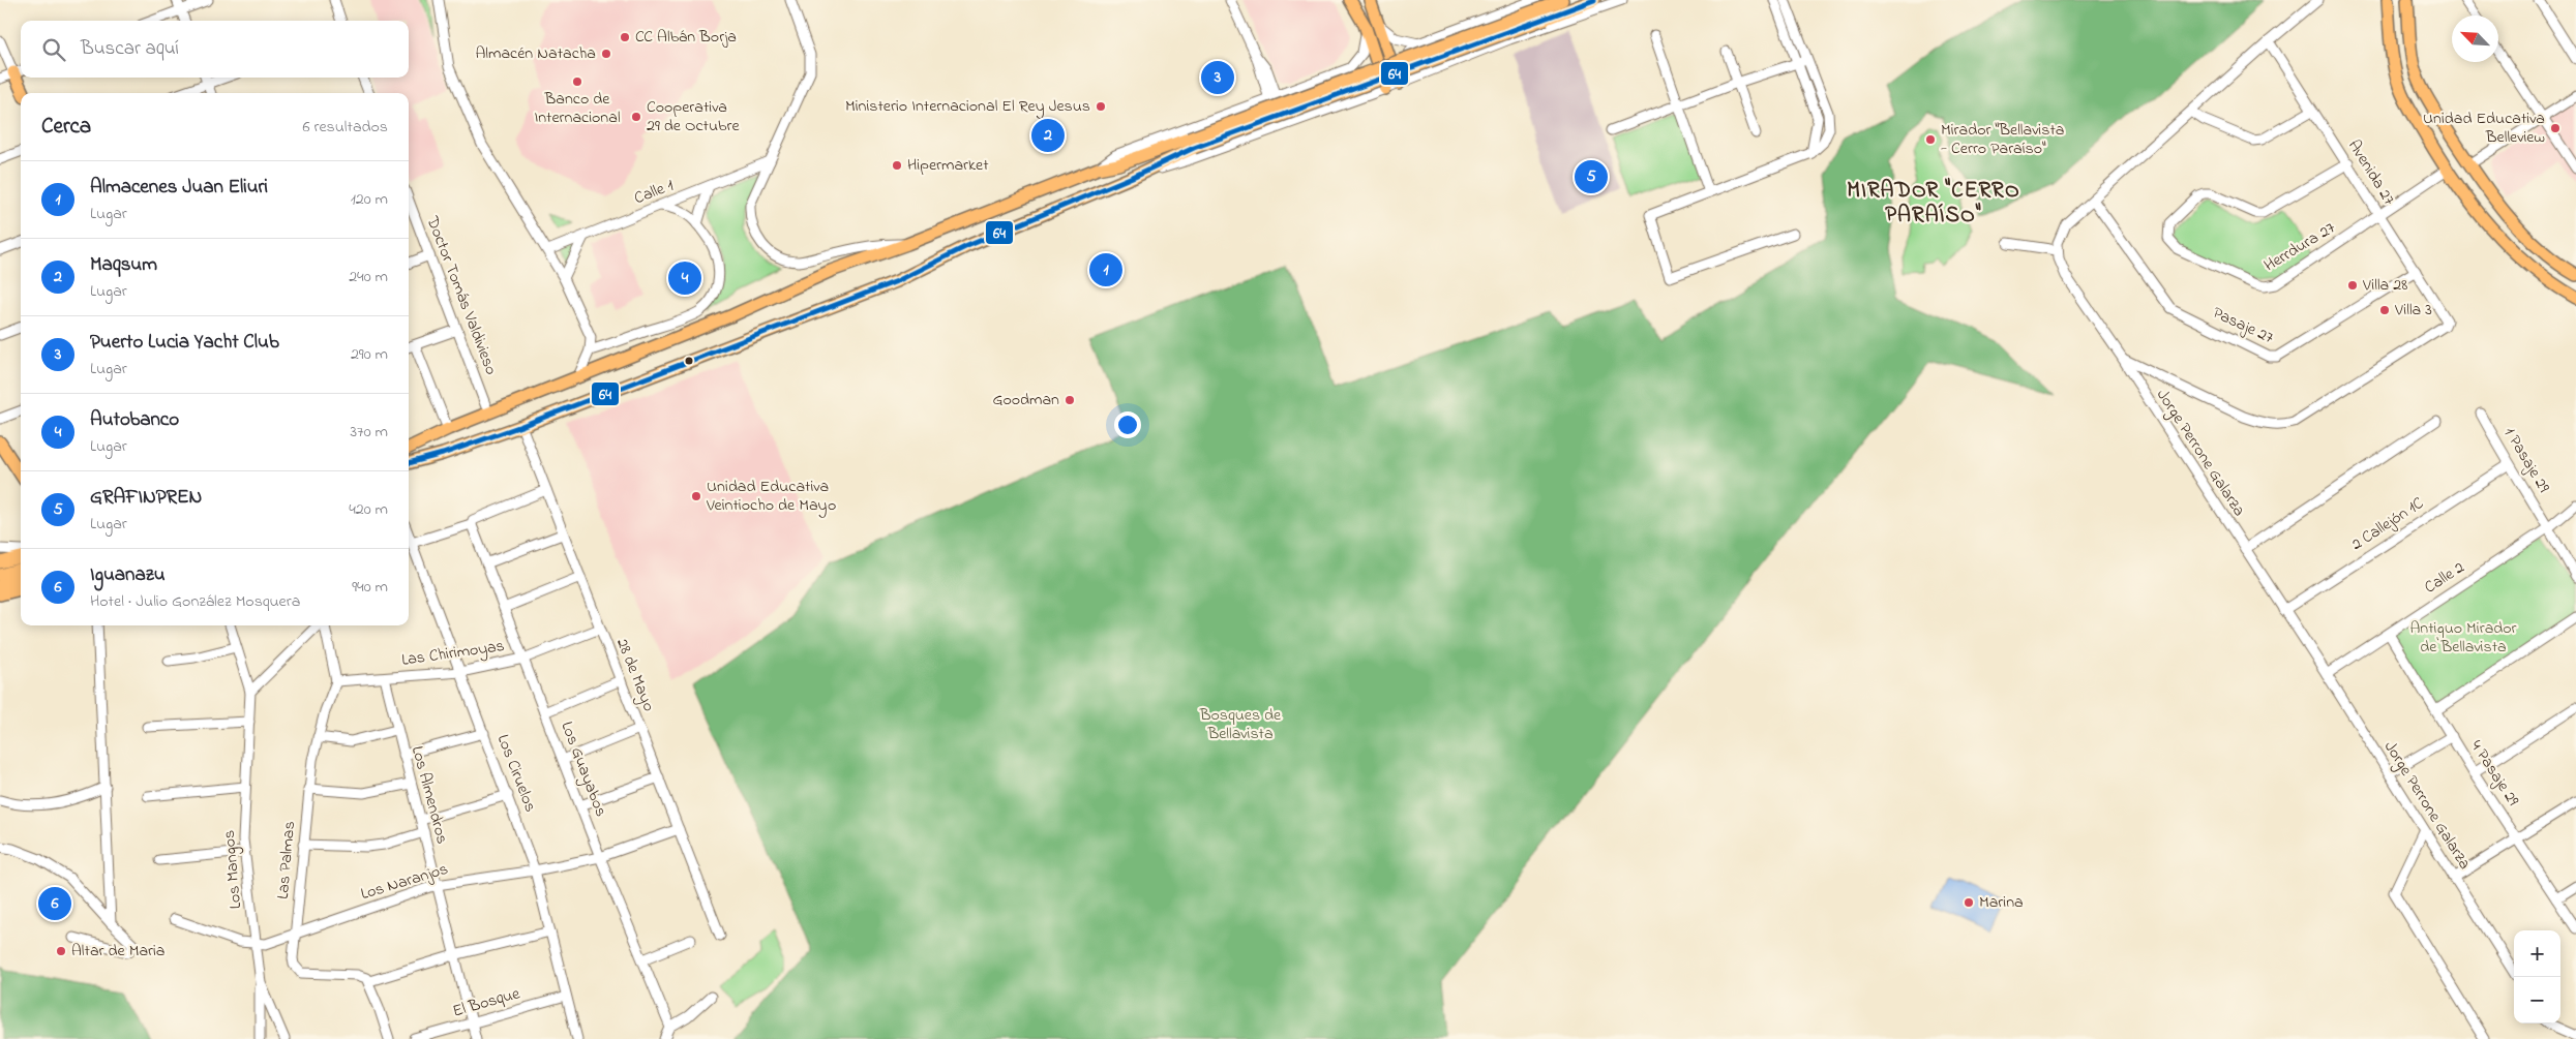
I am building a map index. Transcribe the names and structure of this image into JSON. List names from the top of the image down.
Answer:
{
  "streets": {
    "street": [
      "Avenida 27",
      "Calle 1",
      "Herrdura 27",
      "Doctor Tomás Valdivieso",
      "Pasaje 27",
      "Jorge Perrone Galarza",
      "1 Pasaje 29",
      "2 Callejón 1C",
      "Calle 2",
      "Las Chirimoyas",
      "28 de Mayo",
      "Los Guayabos",
      "Los Ciruelos",
      "4 Pasaje 29",
      "Los Almendros",
      "Las Palmas",
      "Los Mangos",
      "Los Naranjos",
      "El Bosque"
    ]
  },
  "crossings": [
    ["Avenida 27", "Herrdura 27"],
    ["Avenida 27", "Pasaje 27"],
    ["Avenida 27", "Jorge Perrone Galarza"],
    ["Jorge Perrone Galarza", "2 Callejón 1C"],
    ["Jorge Perrone Galarza", "Calle 2"],
    ["1 Pasaje 29", "2 Callejón 1C"],
    ["1 Pasaje 29", "Calle 2"],
    ["Calle 2", "4 Pasaje 29"],
    ["Las Chirimoyas", "28 de Mayo"],
    ["Las Chirimoyas", "Los Guayabos"],
    ["Las Chirimoyas", "Los Ciruelos"],
    ["Las Chirimoyas", "Los Almendros"],
    ["Las Chirimoyas", "Las Palmas"],
    ["28 de Mayo", "Los Naranjos"],
    ["Los Guayabos", "Los Naranjos"],
    ["Los Ciruelos", "Los Naranjos"],
    ["Los Ciruelos", "El Bosque"],
    ["Los Almendros", "Los Naranjos"],
    ["Los Almendros", "El Bosque"],
    ["Las Palmas", "Los Naranjos"],
    ["Los Mangos", "Los Naranjos"]
  ],
  "districts": ["MIRADOR \"CERRO PARAÍSO\""],
  "parks": ["Antiguo Mirador de Bellavista", "Bosques de Bellavista"],
  "places": [
    "CC Albán Borja",
    "Almacén Natacha",
    "Banco de Internacional",
    "Ministerio Internacional El Rey Jesus",
    "Cooperativa 29 de Octubre",
    "Unidad Educativa Belleview",
    "Mirador \"Bellavista - Cerro Paraíso\"",
    "Hipermarket",
    "Villa 28",
    "Villa 3",
    "Goodman",
    "Unidad Educativa Veintiocho de Mayo",
    "Marina",
    "Altar de Maria"
  ],
  "lines": ["transit line 64"],
  "north": "top left",
  "page": {
    "search": "Buscar aquí",
    "pins": [
      "3",
      "2",
      "5",
      "1",
      "4",
      "6"
    ],
    "heading": ["Cerca", "6 resultados"],
    "list": [
      {
        "mark": "1",
        "name": "Almacenes Juan Eliuri",
        "note": "Lugar",
        "value": "120 m"
      },
      {
        "mark": "2",
        "name": "Maqsum",
        "note": "Lugar",
        "value": "240 m"
      },
      {
        "mark": "3",
        "name": "Puerto Lucia Yacht Club",
        "note": "Lugar",
        "value": "290 m"
      },
      {
        "mark": "4",
        "name": "Autobanco",
        "note": "Lugar",
        "value": "370 m"
      },
      {
        "mark": "5",
        "name": "GRAFINPREN",
        "note": "Lugar",
        "value": "420 m"
      },
      {
        "mark": "6",
        "name": "Iguanazu",
        "note": "Hotel · Julio González Mosquera",
        "value": "940 m"
      }
    ],
    "map_buttons": ["+", "−"]
  }
}
